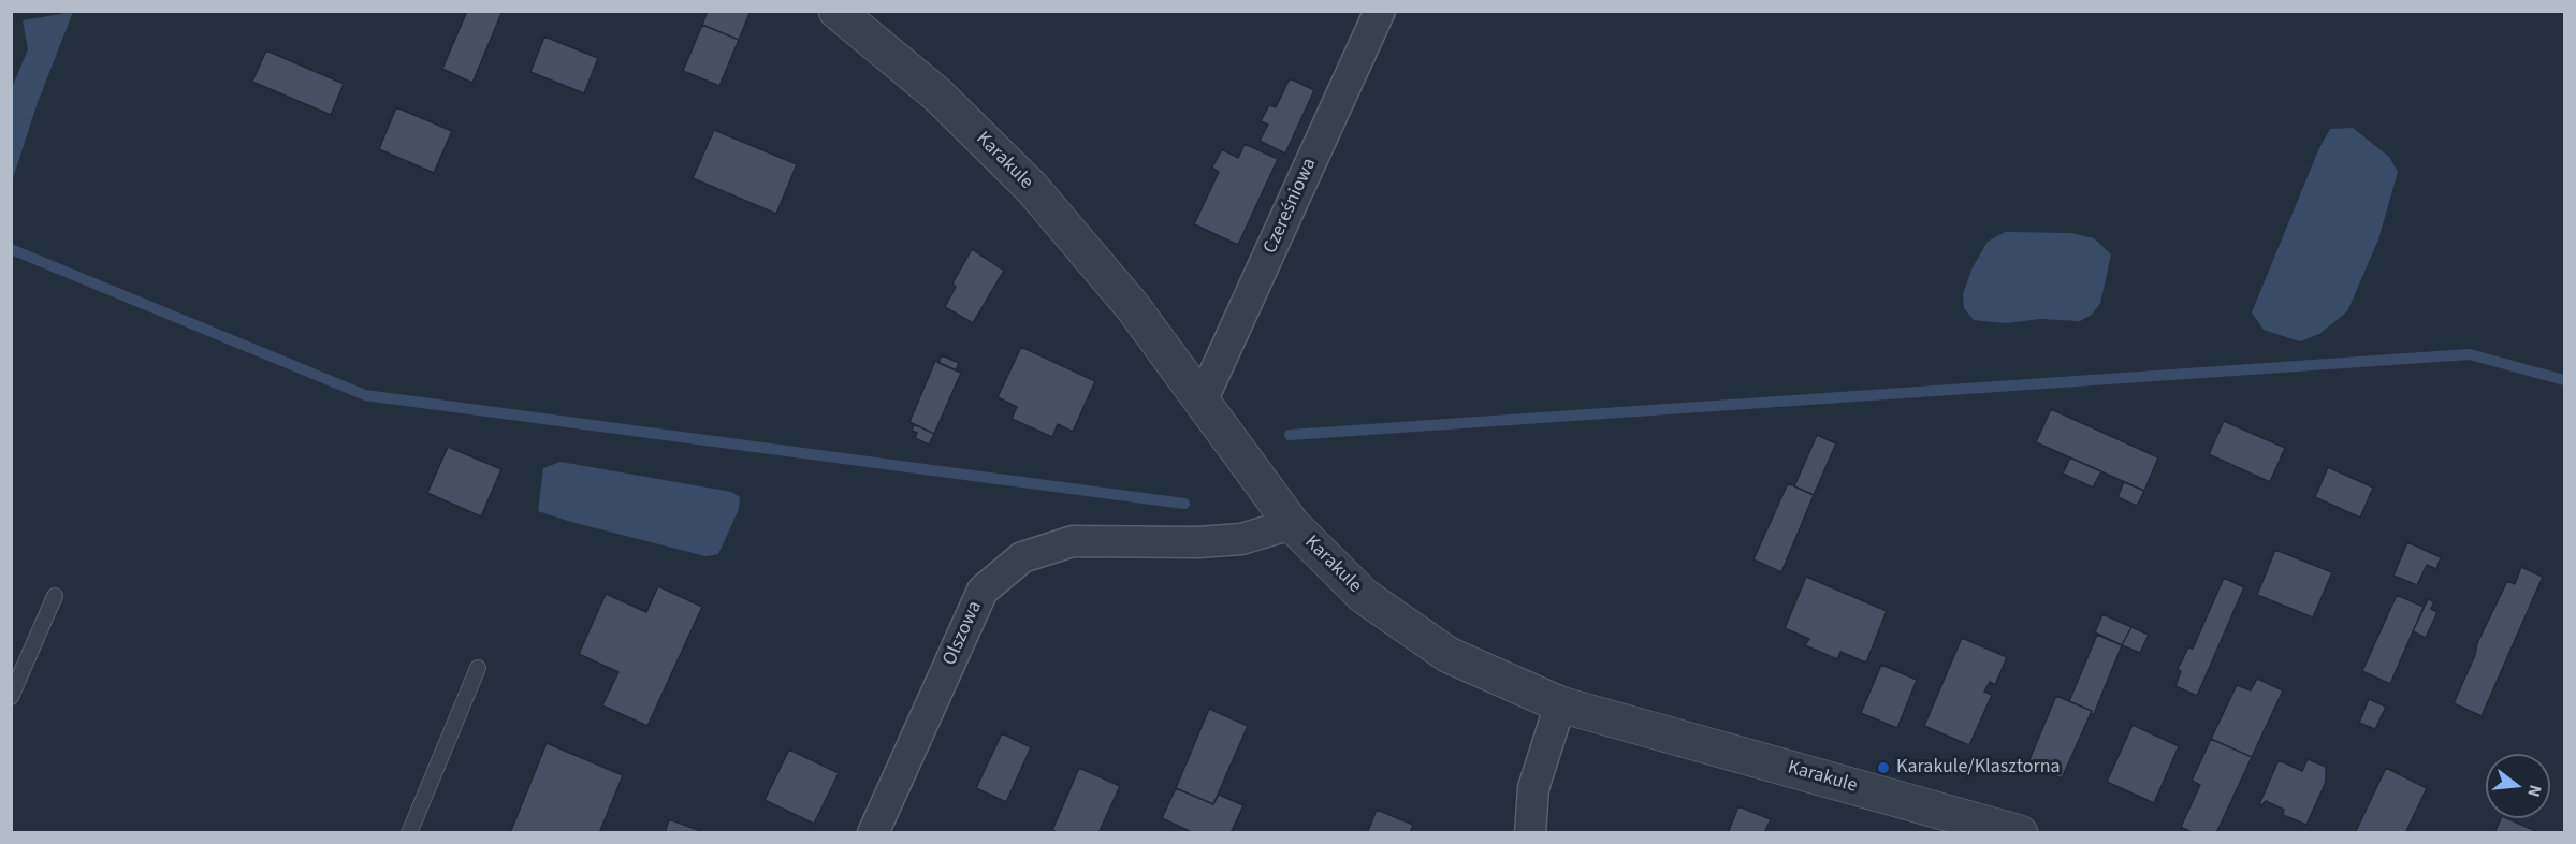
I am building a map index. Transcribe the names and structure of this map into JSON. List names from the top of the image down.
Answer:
{
  "streets": {
    "street": ["Karakule", "Czereśniowa", "Olszowa"]
  },
  "crossings": [
    ["Karakule", "Czereśniowa"],
    ["Karakule", "Olszowa"]
  ],
  "places": ["Karakule/Klasztorna"],
  "north": "right"
}
